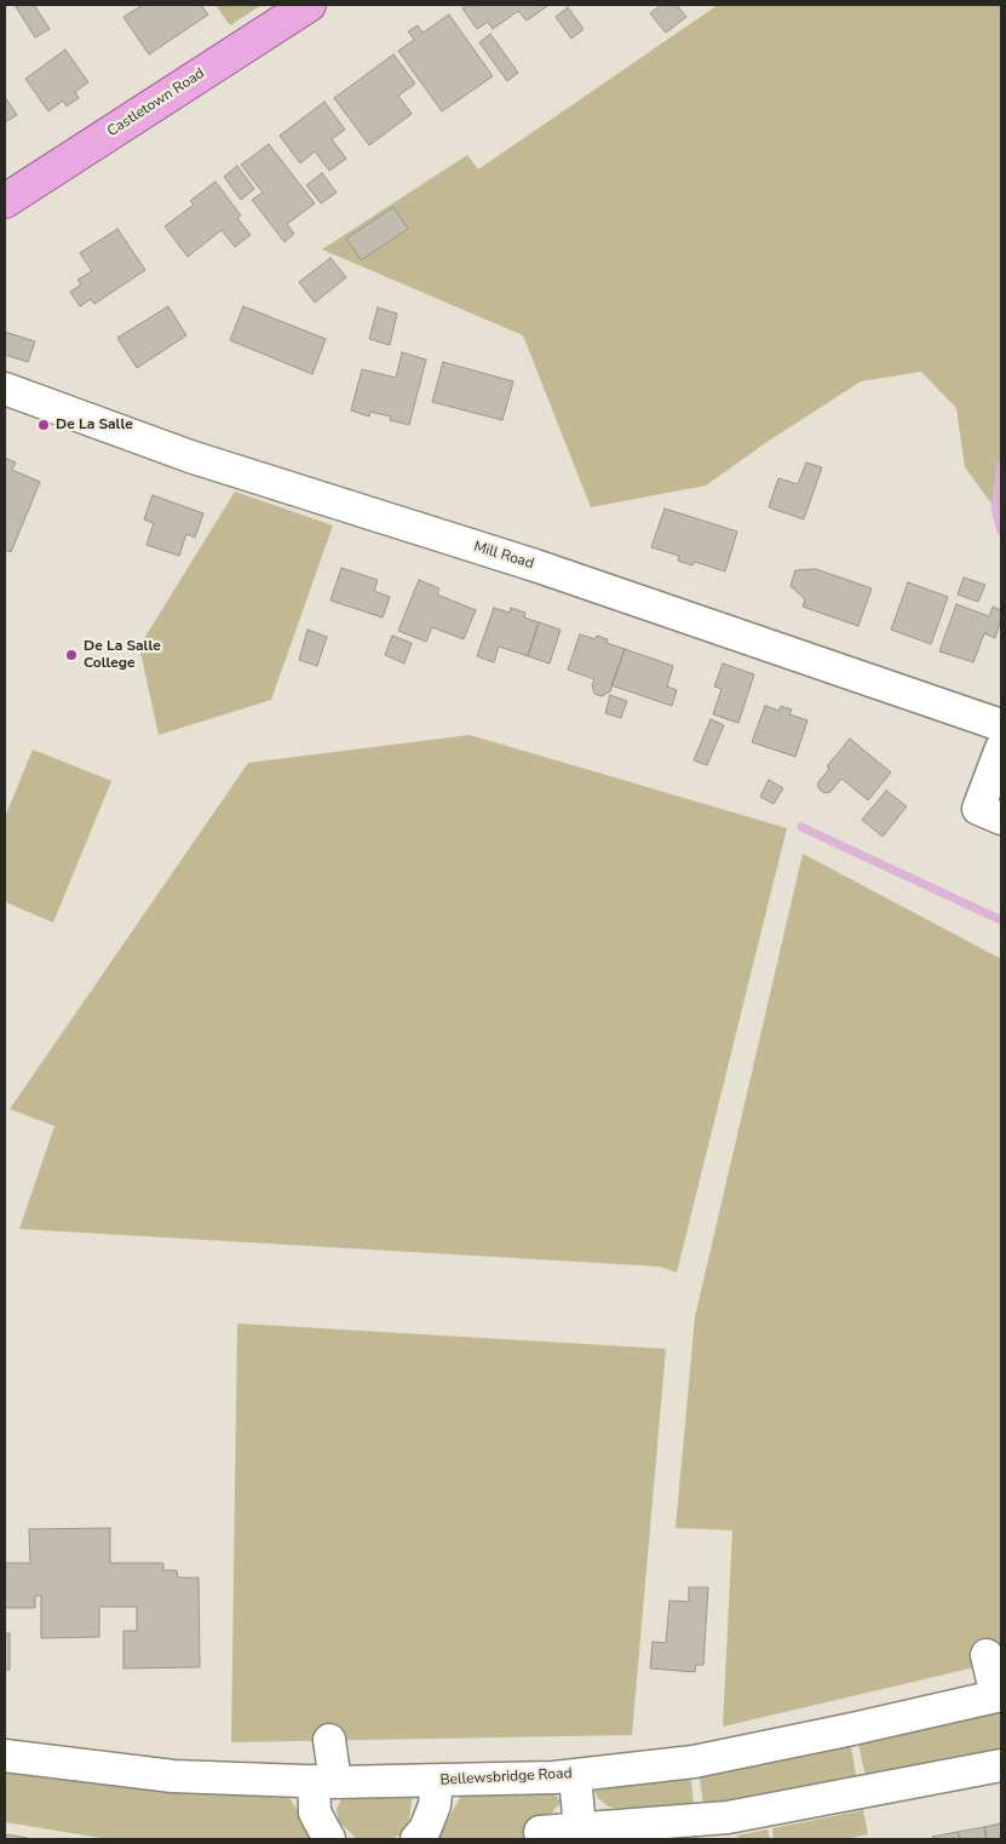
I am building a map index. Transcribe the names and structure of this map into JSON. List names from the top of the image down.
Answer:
{
  "streets": {
    "main road": ["Castletown Road"],
    "street": ["Mill Road", "Bellewsbridge Road"]
  },
  "places": ["De La Salle", "De La Salle College"]
}
